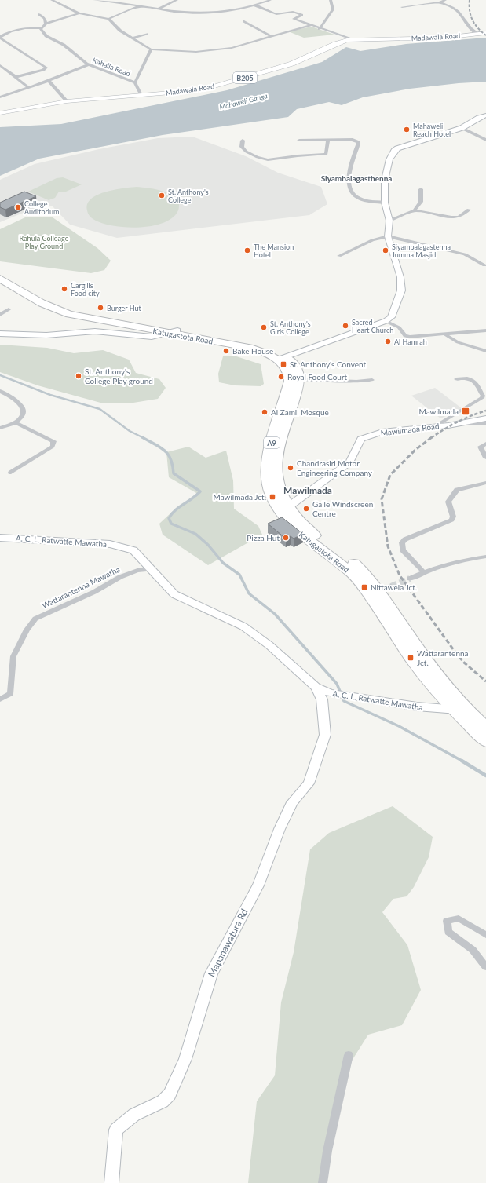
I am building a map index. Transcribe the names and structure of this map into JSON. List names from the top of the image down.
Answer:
{
  "streets": {
    "highway": ["Katugastota Road", "A9"],
    "main road": ["Madawala Road", "B205"],
    "street": [
      "Kahalla Road",
      "Mawilmada Road",
      "A. C. L. Ratwatte Mawatha",
      "Wattarantenna Mawatha",
      "Mapanawatura Rd"
    ]
  },
  "crossings": [
    ["Madawala Road", "Kahalla Road"],
    ["Katugastota Road", "Mawilmada Road"],
    ["Katugastota Road", "A. C. L. Ratwatte Mawatha"],
    ["A. C. L. Ratwatte Mawatha", "Wattarantenna Mawatha"],
    ["A. C. L. Ratwatte Mawatha", "Mapanawatura Rd"]
  ],
  "districts": ["Siyambalagasthenna", "Mawilmada"],
  "water": ["Mahaweli Ganga"],
  "parks": ["Rahula Colleage Play Ground"],
  "places": {
    "other": [
      "Mahaweli Reach Hotel",
      "St. Anthony's College",
      "College Auditorium",
      "The Mansion Hotel",
      "Siyambalagastenna Jumma Masjid",
      "Cargills Food city",
      "Burger Hut",
      "Sacred Heart Church",
      "St. Anthony's Girls College",
      "Al Hamrah",
      "Bake House",
      "St. Anthony's College Play ground",
      "Royal Food Court",
      "Al Zamil Mosque",
      "Chandrasiri Motor Engineering Company",
      "Galle Windscreen Centre",
      "Pizza Hut"
    ],
    "transit": [
      "St. Anthony's Convent",
      "Mawilmada",
      "Mawilmada Jct.",
      "Nittawela Jct.",
      "Wattarantenna Jct."
    ]
  }
}
